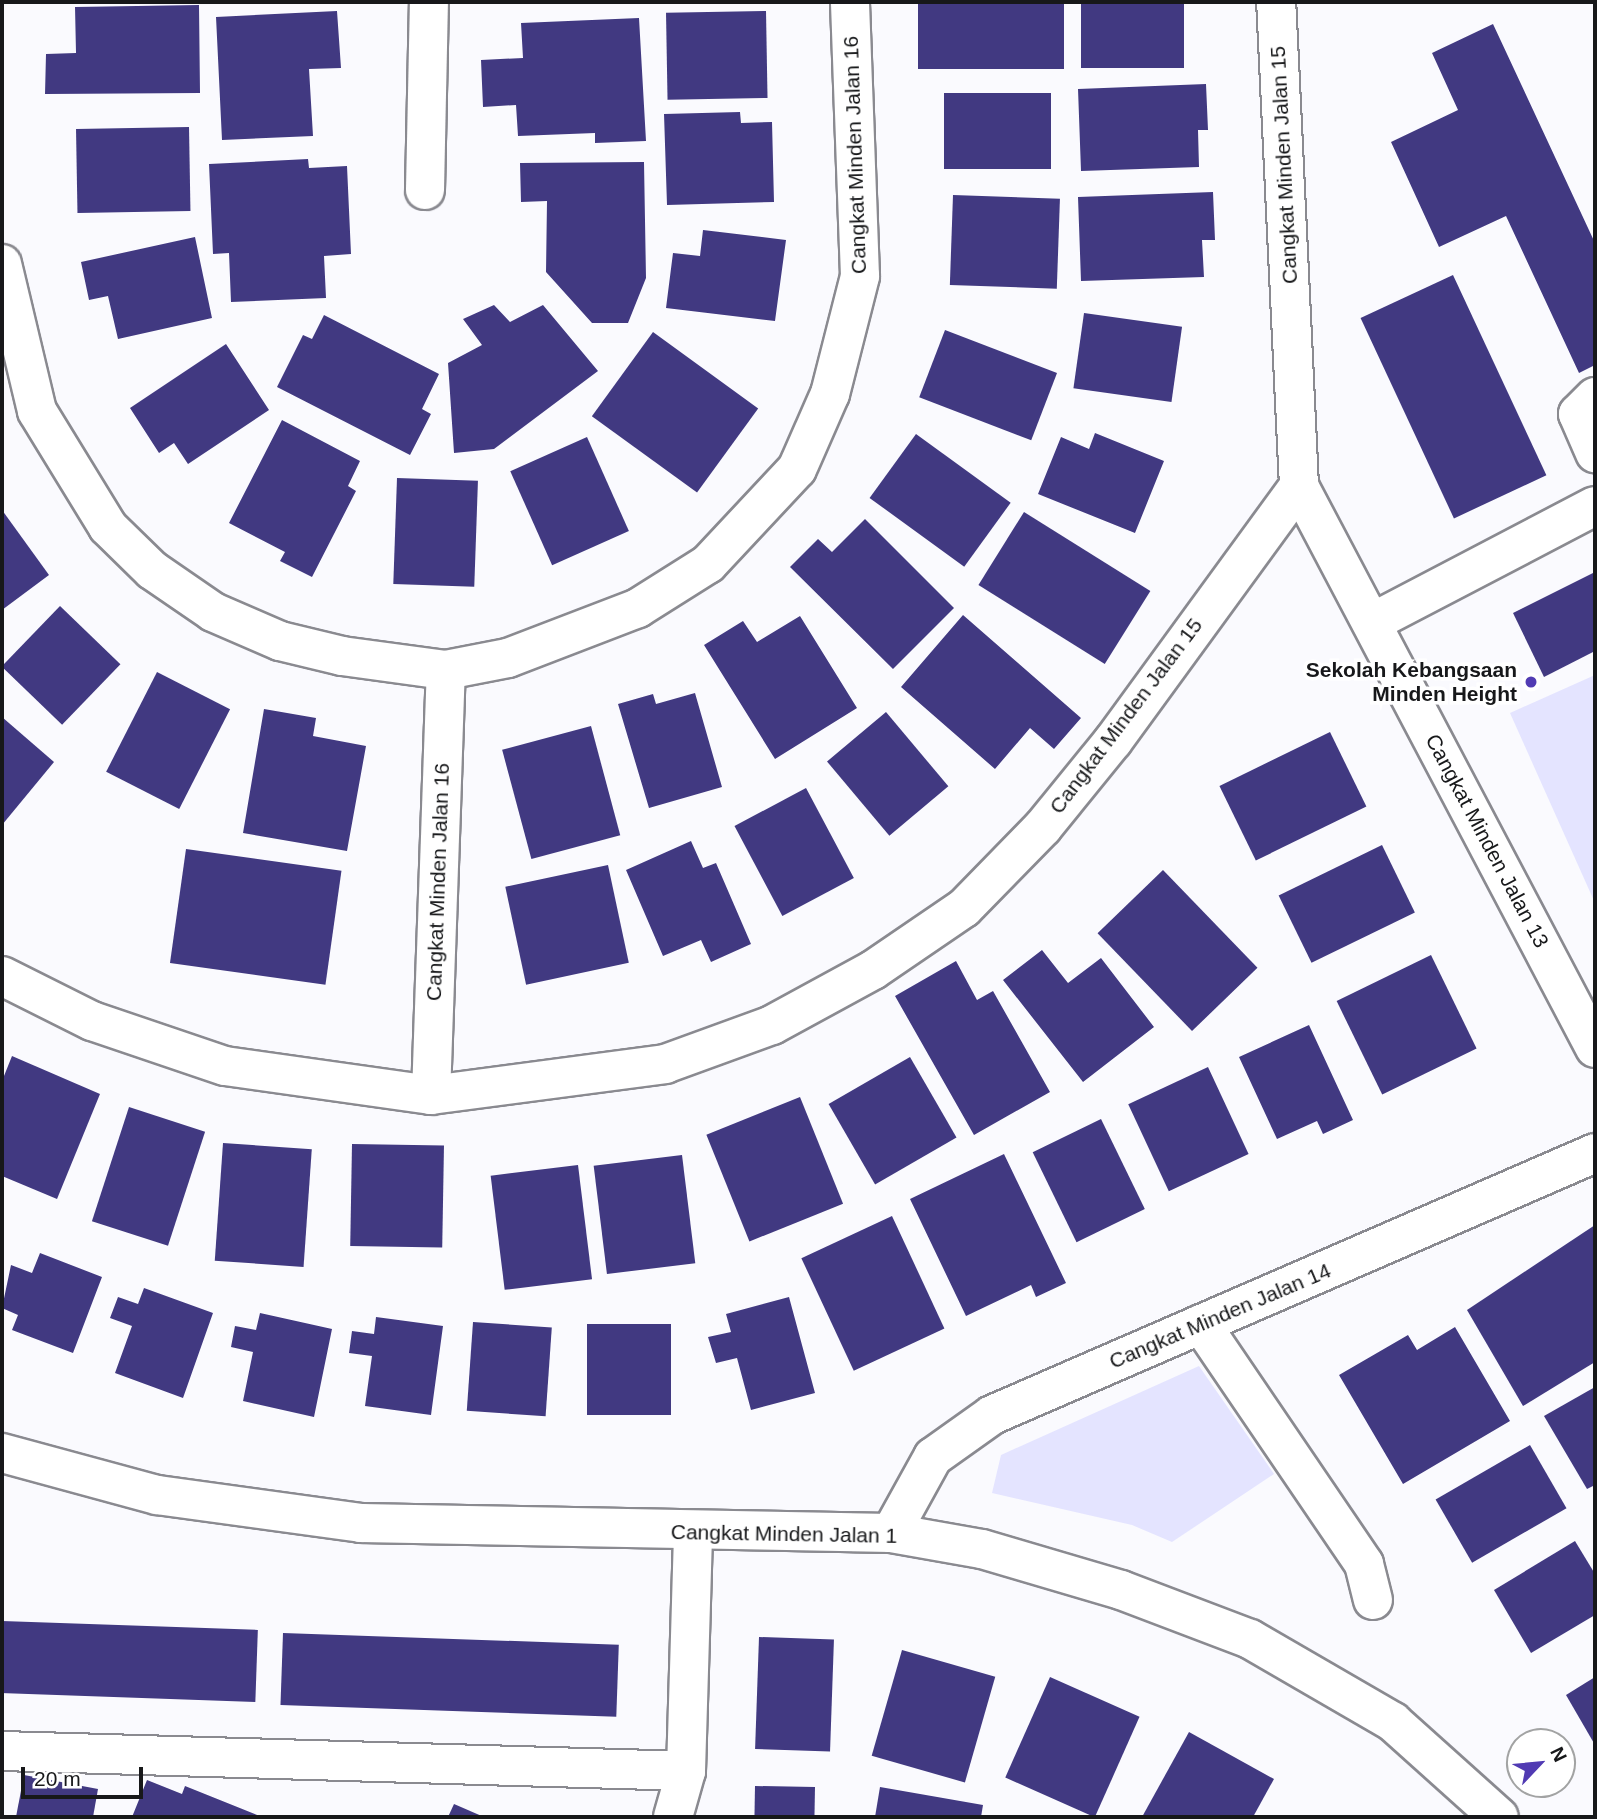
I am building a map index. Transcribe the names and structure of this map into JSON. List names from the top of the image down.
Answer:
{
  "streets": {
    "street": [
      "Cangkat Minden Jalan 16",
      "Cangkat Minden Jalan 15",
      "Cangkat Minden Jalan 13",
      "Cangkat Minden Jalan 14",
      "Cangkat Minden Jalan 1"
    ]
  },
  "crossings": [
    ["Cangkat Minden Jalan 16", "Cangkat Minden Jalan 15"],
    ["Cangkat Minden Jalan 15", "Cangkat Minden Jalan 13"],
    ["Cangkat Minden Jalan 14", "Cangkat Minden Jalan 1"]
  ],
  "places": ["Sekolah Kebangsaan Minden Height"],
  "scale_bar": "20 m",
  "north": "top right"
}
